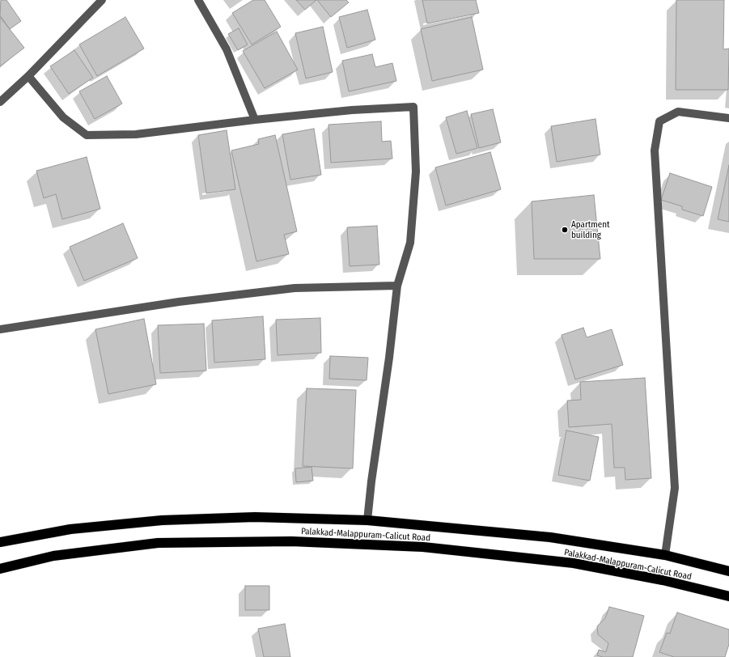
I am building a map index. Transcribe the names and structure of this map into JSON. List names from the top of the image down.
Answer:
{
  "streets": {
    "highway": ["Palakkad-Malappuram-Calicut Road"]
  },
  "places": ["Apartment building"]
}
